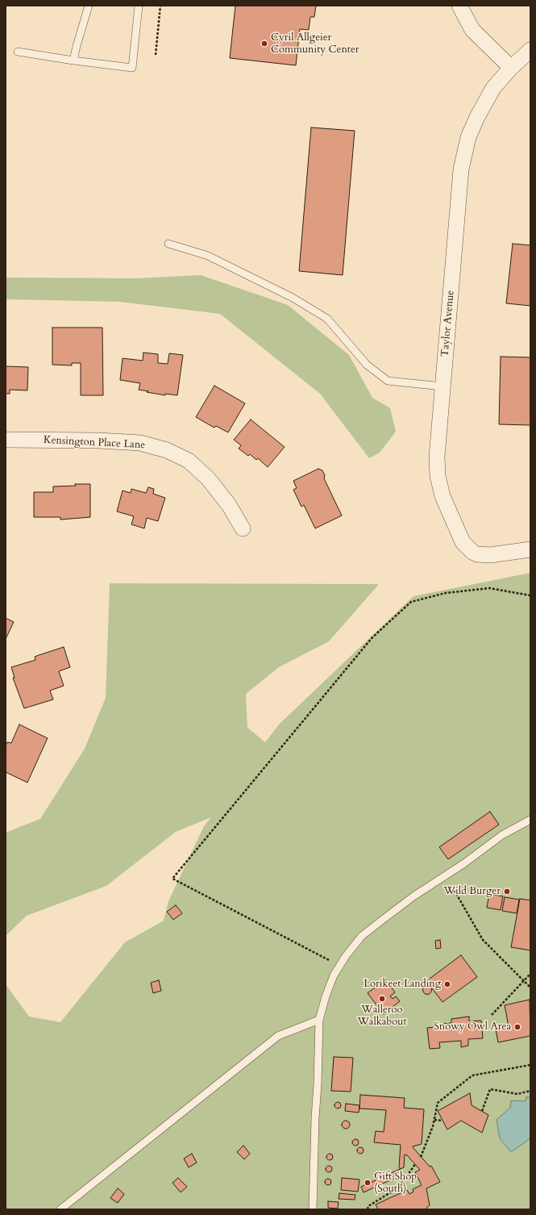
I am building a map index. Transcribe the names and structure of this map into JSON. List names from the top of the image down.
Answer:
{
  "streets": {
    "street": ["Taylor Avenue", "Kensington Place Lane"]
  },
  "places": [
    "Cyril Allgeier Community Center",
    "Wild Burger",
    "Lorikeet Landing",
    "Walleroo Walkabout",
    "Snowy Owl Area",
    "Gift Shop (South)"
  ]
}
